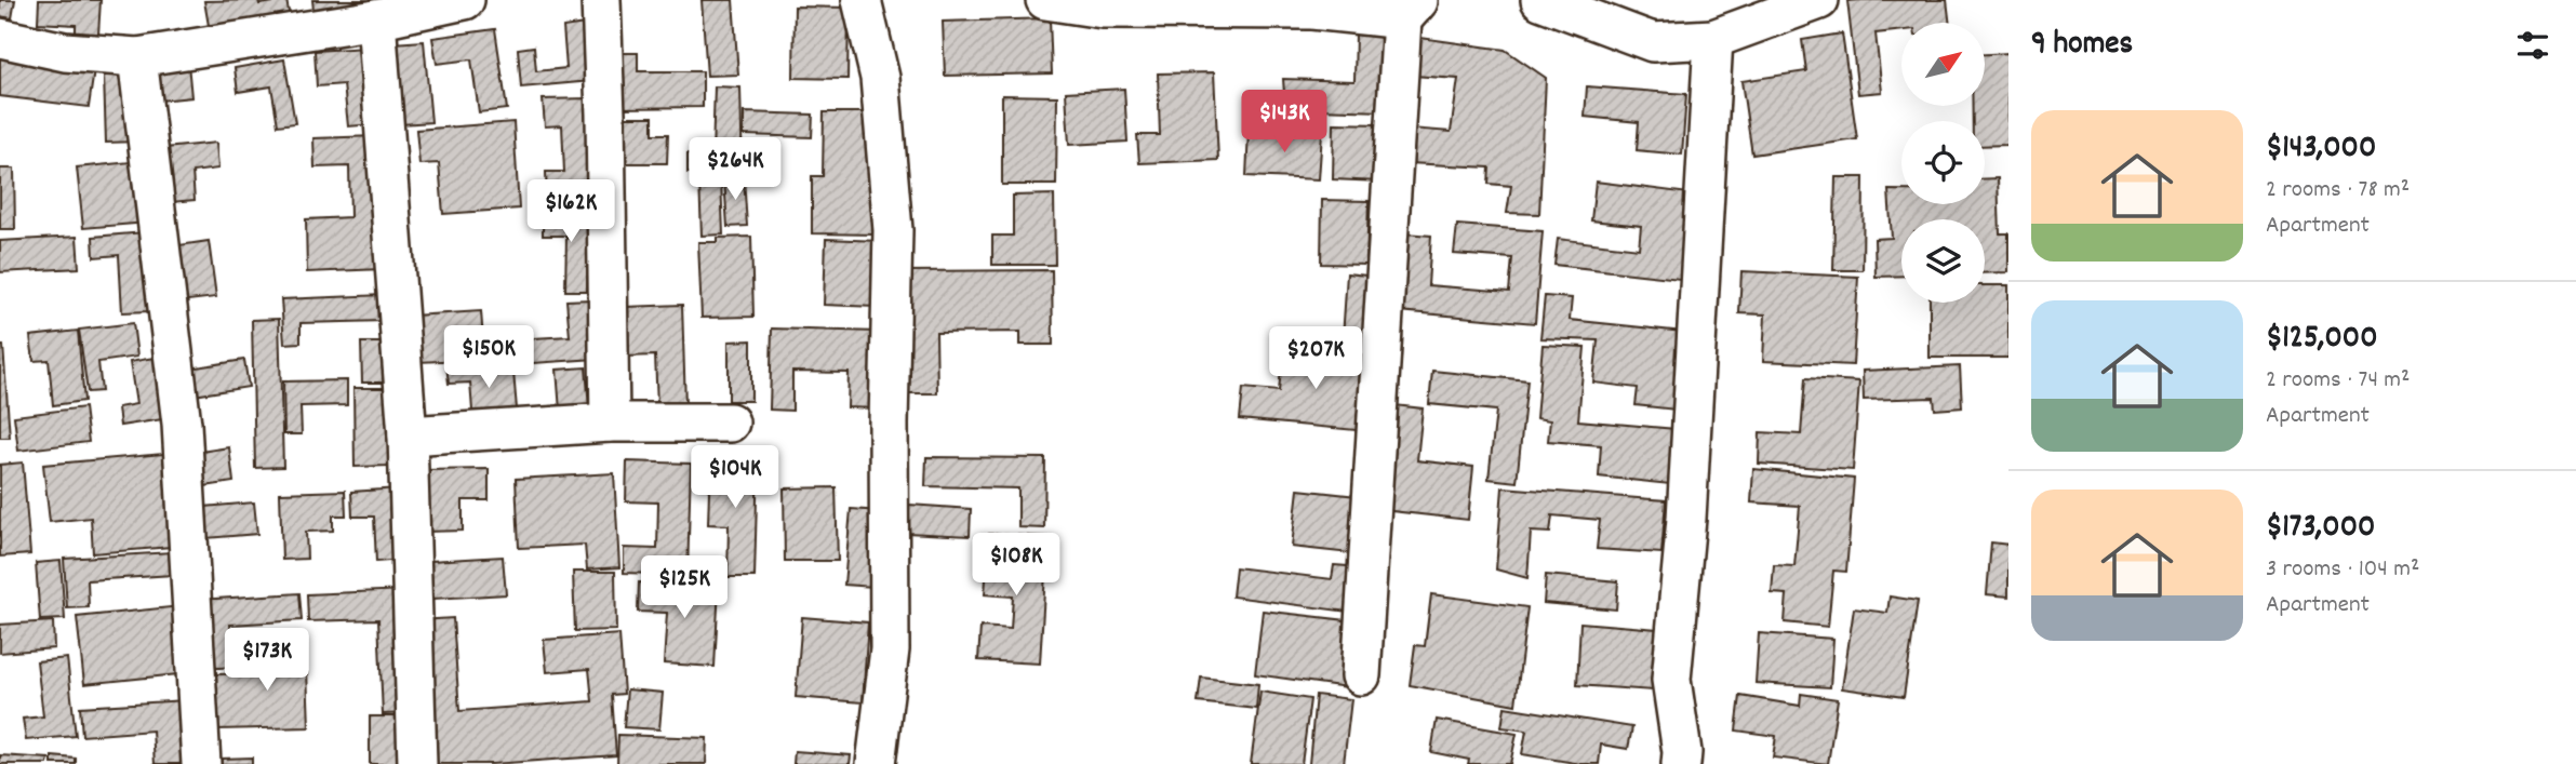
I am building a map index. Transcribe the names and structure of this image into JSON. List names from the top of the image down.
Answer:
{
  "north": "top right",
  "page": {
    "heading": "9 homes",
    "price": [
      "$143K",
      "$264K",
      "$162K",
      "$150K",
      "$207K",
      "$104K",
      "$108K",
      "$125K",
      "$173K"
    ],
    "list": [
      {
        "name": "$143,000",
        "note": "2 rooms · 78 m² · Apartment"
      },
      {
        "name": "$125,000",
        "note": "2 rooms · 74 m² · Apartment"
      },
      {
        "name": "$173,000",
        "note": "3 rooms · 104 m² · Apartment"
      }
    ]
  }
}
